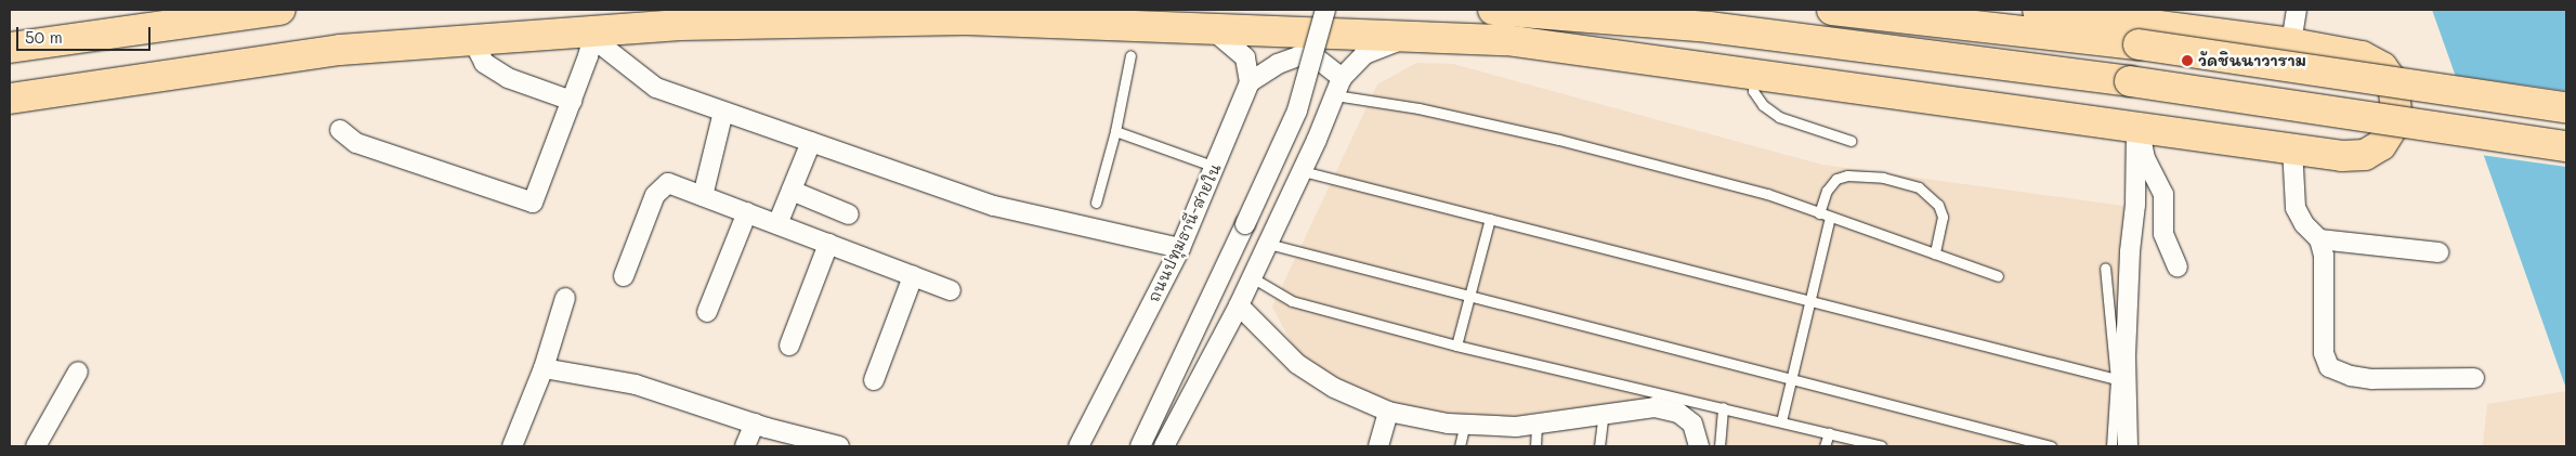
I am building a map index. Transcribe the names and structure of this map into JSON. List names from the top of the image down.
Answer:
{
  "streets": {
    "street": ["ถนนปทุมธานี-สายใน"]
  },
  "places": ["วัดชินนาวาราม"],
  "scale_bar": "50 m"
}
